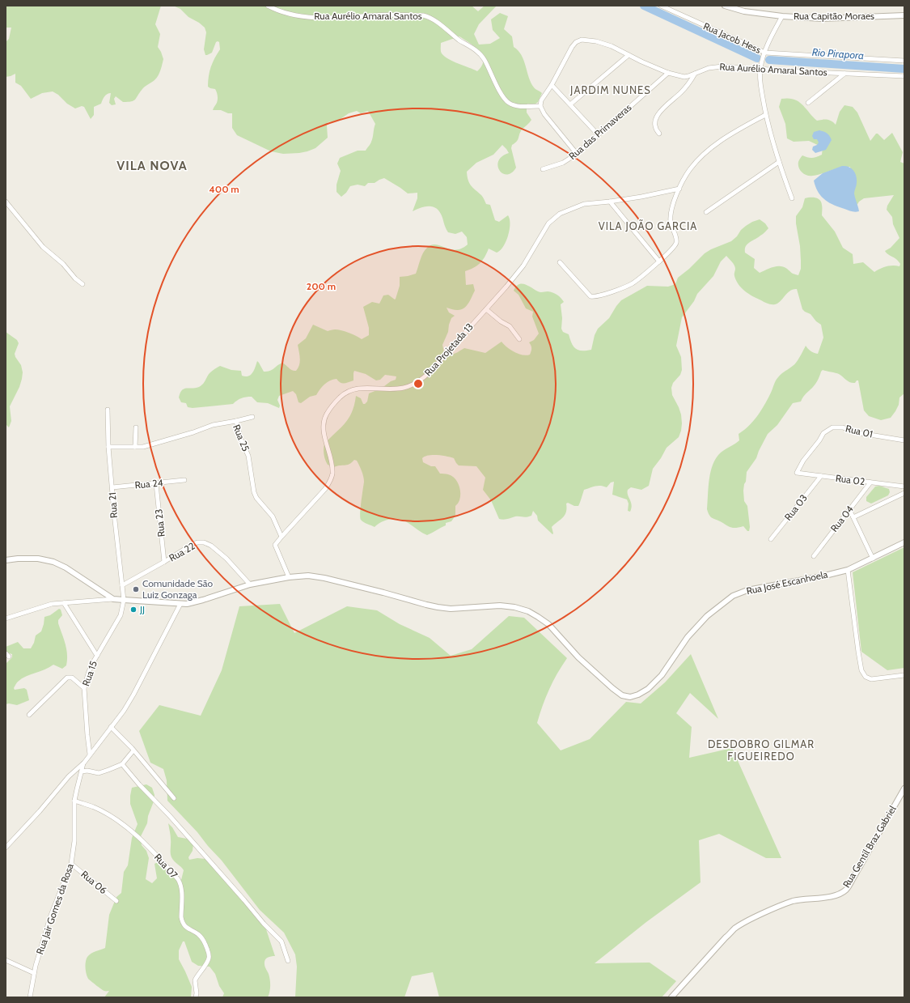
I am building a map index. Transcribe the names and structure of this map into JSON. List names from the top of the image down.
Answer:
{
  "streets": {
    "street": [
      "Rua Aurélio Amaral Santos",
      "Rua Capitão Moraes",
      "Rua Jacob Hess",
      "Rua das Primaveras",
      "Rua Projetada 13",
      "Rua 01",
      "Rua 25",
      "Rua 02",
      "Rua 24",
      "Rua 21",
      "Rua 03",
      "Rua 04",
      "Rua 23",
      "Rua 22",
      "Rua José Escanhoela",
      "Rua 15",
      "Rua Gentil Braz Gabriel",
      "Rua 07",
      "Rua 06",
      "Rua Jair Gomes da Rosa"
    ]
  },
  "crossings": [
    ["Rua Aurélio Amaral Santos", "Rua das Primaveras"],
    ["Rua Projetada 13", "Rua 25"],
    ["Rua Projetada 13", "Rua José Escanhoela"],
    ["Rua 01", "Rua 02"],
    ["Rua 25", "Rua 21"],
    ["Rua 02", "Rua 03"],
    ["Rua 02", "Rua 04"],
    ["Rua 24", "Rua 21"],
    ["Rua 24", "Rua 23"],
    ["Rua 21", "Rua 22"],
    ["Rua 21", "Rua 15"],
    ["Rua 23", "Rua 22"],
    ["Rua 07", "Rua Jair Gomes da Rosa"],
    ["Rua 06", "Rua Jair Gomes da Rosa"]
  ],
  "districts": [
    "JARDIM NUNES",
    "VILA NOVA",
    "VILA JOÃO GARCIA",
    "DESDOBRO GILMAR FIGUEIREDO"
  ],
  "water": ["Rio Pirapora"],
  "places": ["Comunidade São Luiz Gonzaga", "JJ"],
  "rings": ["400 m", "200 m"]
}
